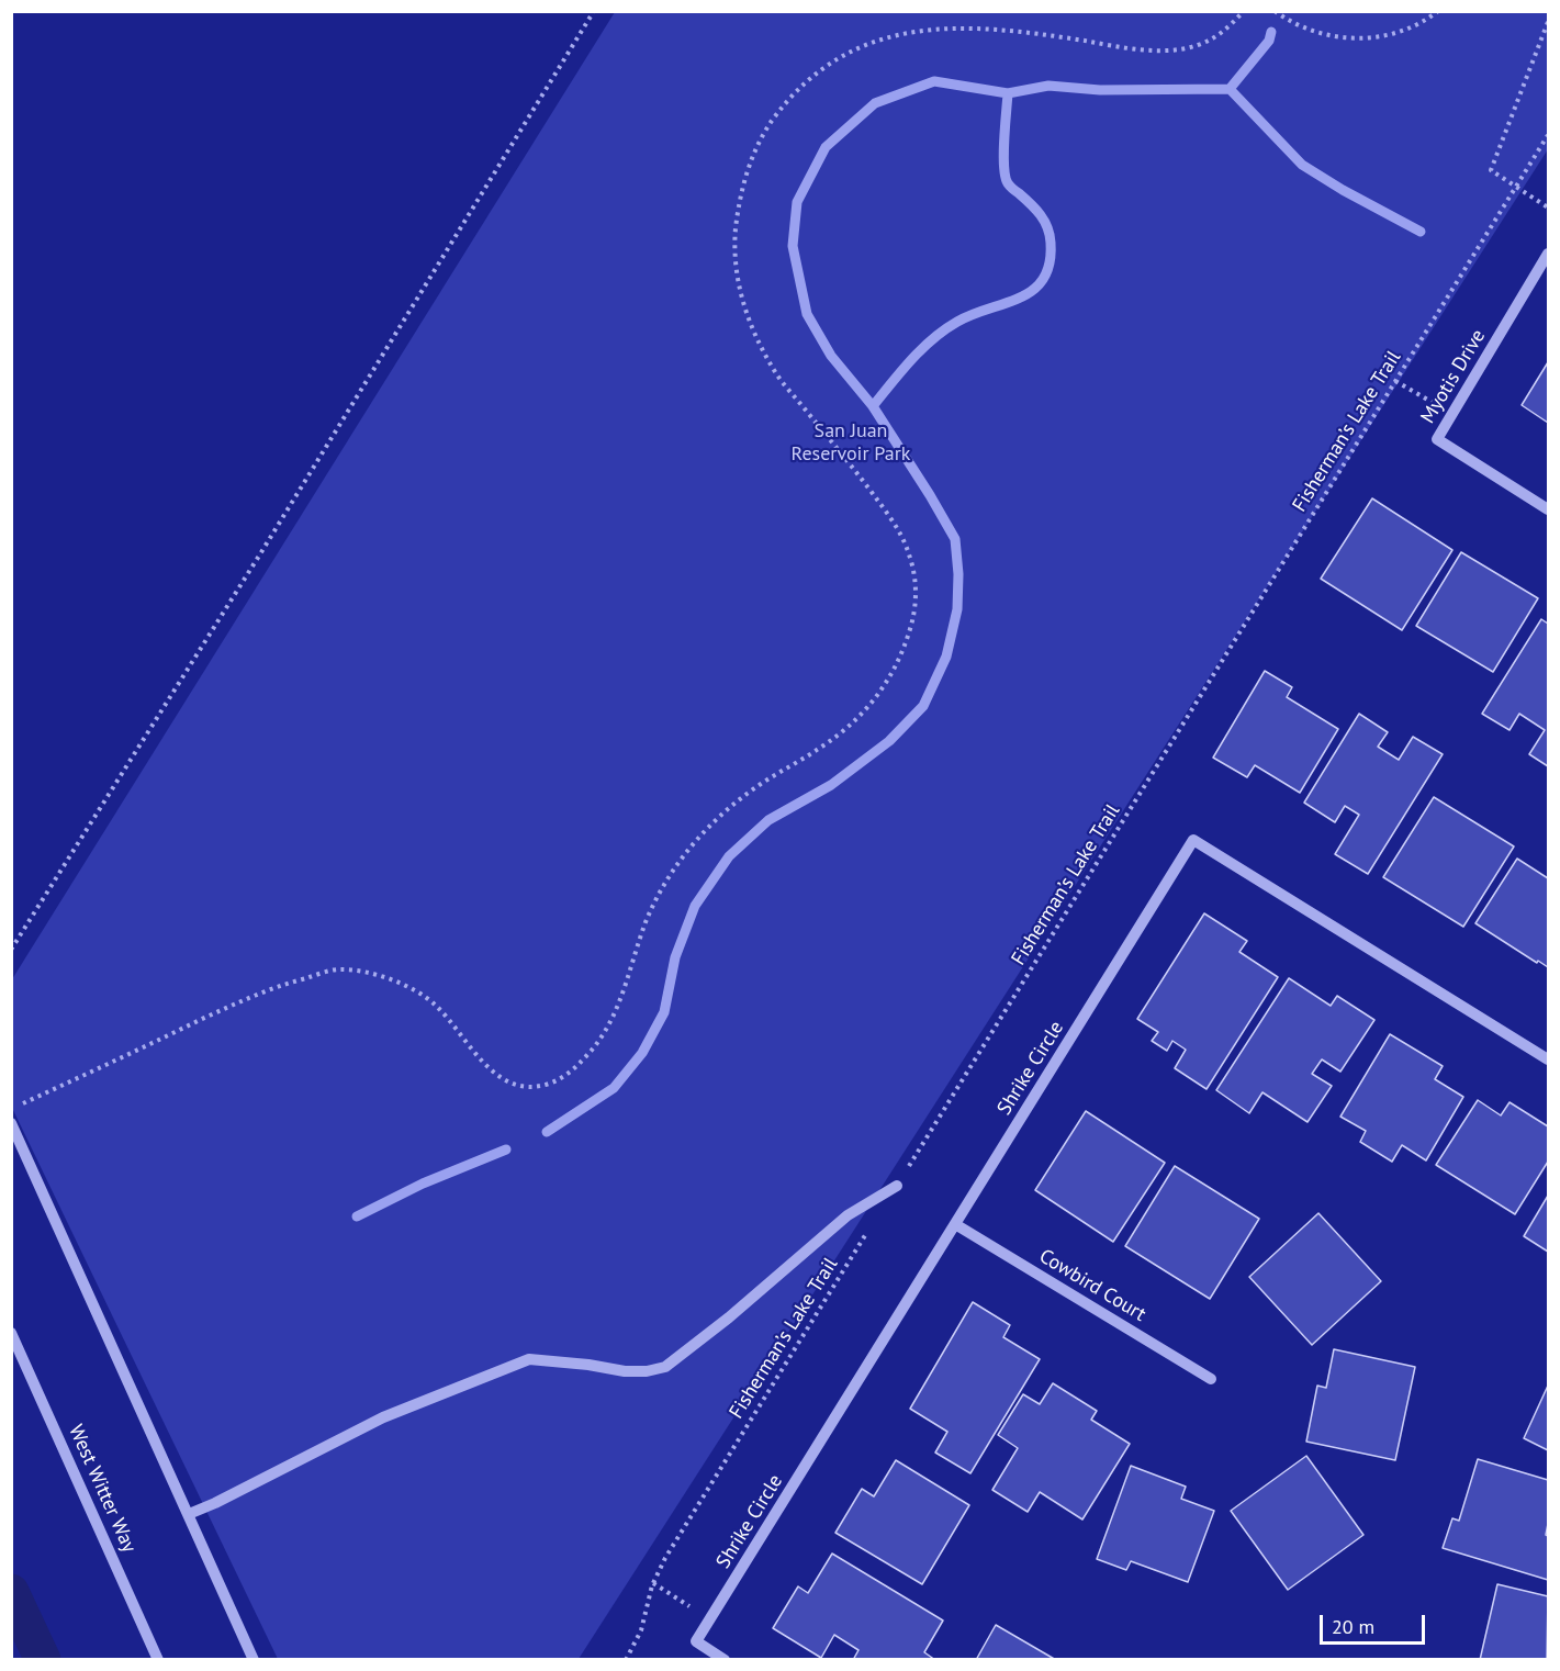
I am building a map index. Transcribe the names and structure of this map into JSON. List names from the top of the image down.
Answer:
{
  "streets": {
    "street": [
      "Myotis Drive",
      "Shrike Circle",
      "Cowbird Court",
      "West Witter Way"
    ],
    "path": ["Fisherman’s Lake Trail"]
  },
  "crossings": [
    ["Shrike Circle", "Cowbird Court"]
  ],
  "parks": ["San Juan Reservoir Park"],
  "scale_bar": "20 m"
}
